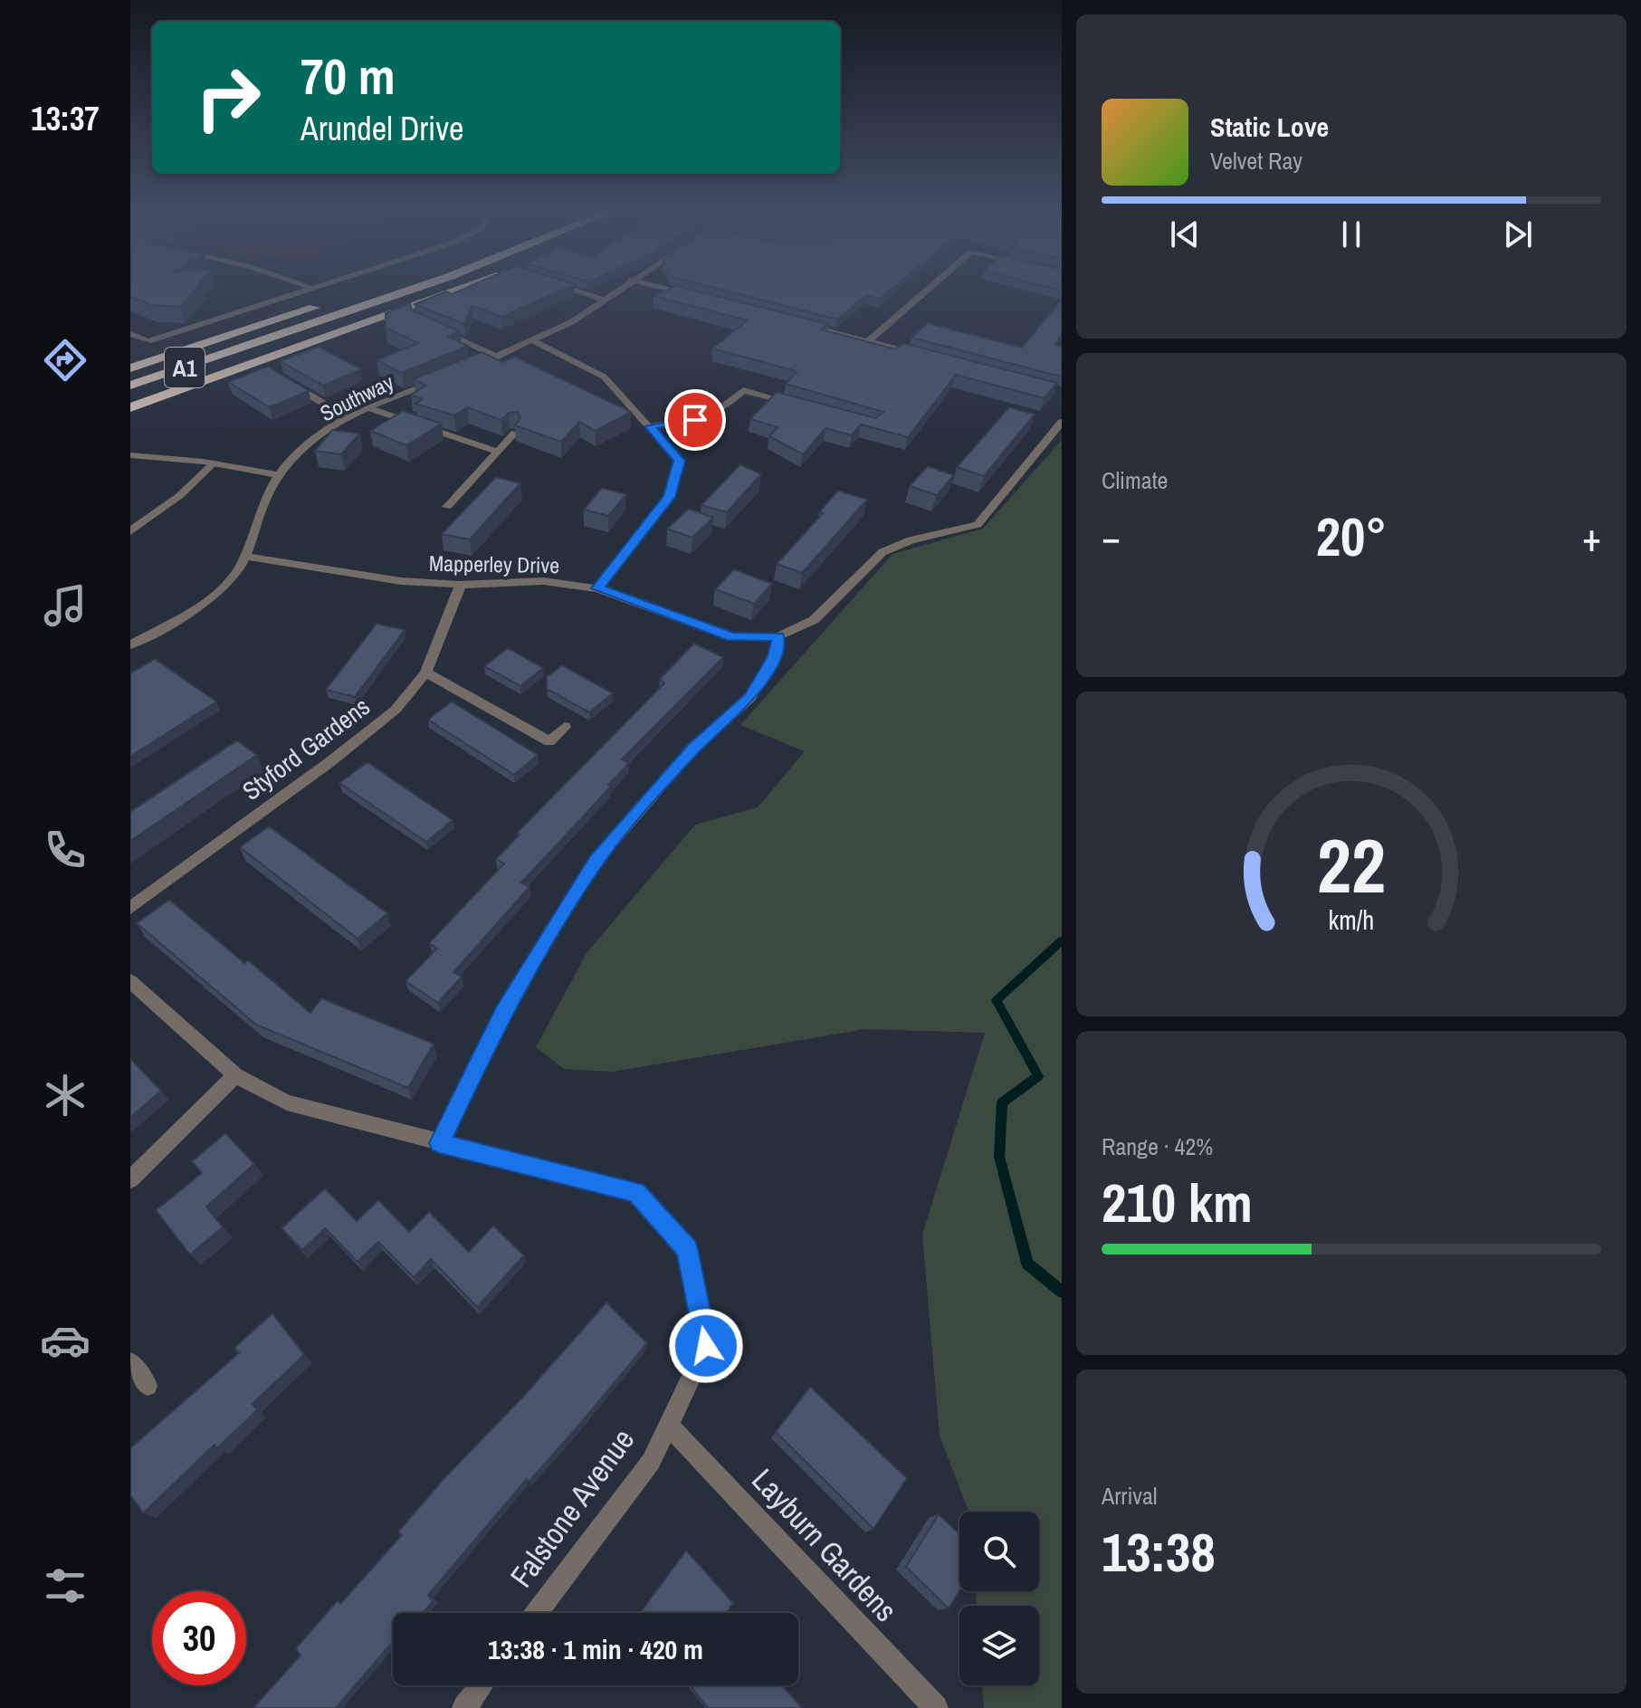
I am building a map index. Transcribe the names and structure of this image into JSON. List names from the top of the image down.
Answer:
{
  "streets": {
    "highway": ["A1"],
    "street": [
      "Southway",
      "Mapperley Drive",
      "Styford Gardens",
      "Falstone Avenue",
      "Layburn Gardens"
    ]
  },
  "crossings": [
    ["Southway", "Mapperley Drive"],
    ["Mapperley Drive", "Styford Gardens"],
    ["Falstone Avenue", "Layburn Gardens"]
  ],
  "page": {
    "tabs": "13:37",
    "turn": ["70 m", "Arundel Drive"],
    "song": ["Static Love", "Velvet Ray"],
    "tile": [
      "Climate",
      ["Range · 42%", "210 km"],
      ["Arrival", "13:38"]
    ],
    "heat": ["−", "20°", "+"],
    "limit": "30",
    "trip": "13:38 · 1 min · 420 m",
    "gauge": ["22", "km/h"]
  }
}
